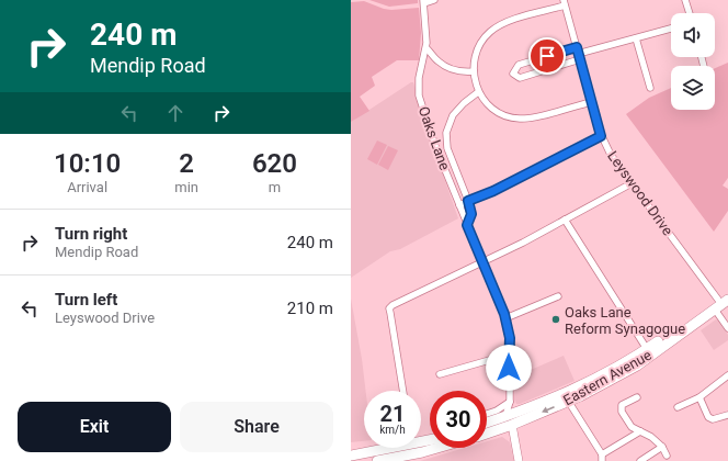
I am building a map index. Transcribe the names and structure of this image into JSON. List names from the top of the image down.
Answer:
{
  "streets": {
    "highway": ["Eastern Avenue"],
    "street": ["Oaks Lane", "Leyswood Drive"]
  },
  "crossings": [
    ["Oaks Lane", "Eastern Avenue"],
    ["Leyswood Drive", "Eastern Avenue"]
  ],
  "places": ["Oaks Lane Reform Synagogue"],
  "page": {
    "turn": ["240 m", "Mendip Road"],
    "eta": [
      "10:10",
      "Arrival",
      "2",
      "min",
      "620",
      "m"
    ],
    "list": [
      {
        "name": "Turn right",
        "note": "Mendip Road",
        "value": "240 m"
      },
      {
        "name": "Turn left",
        "note": "Leyswood Drive",
        "value": "210 m"
      }
    ],
    "speed": "21 km/h",
    "limit": "30",
    "buttons": ["Exit", "Share"]
  }
}
